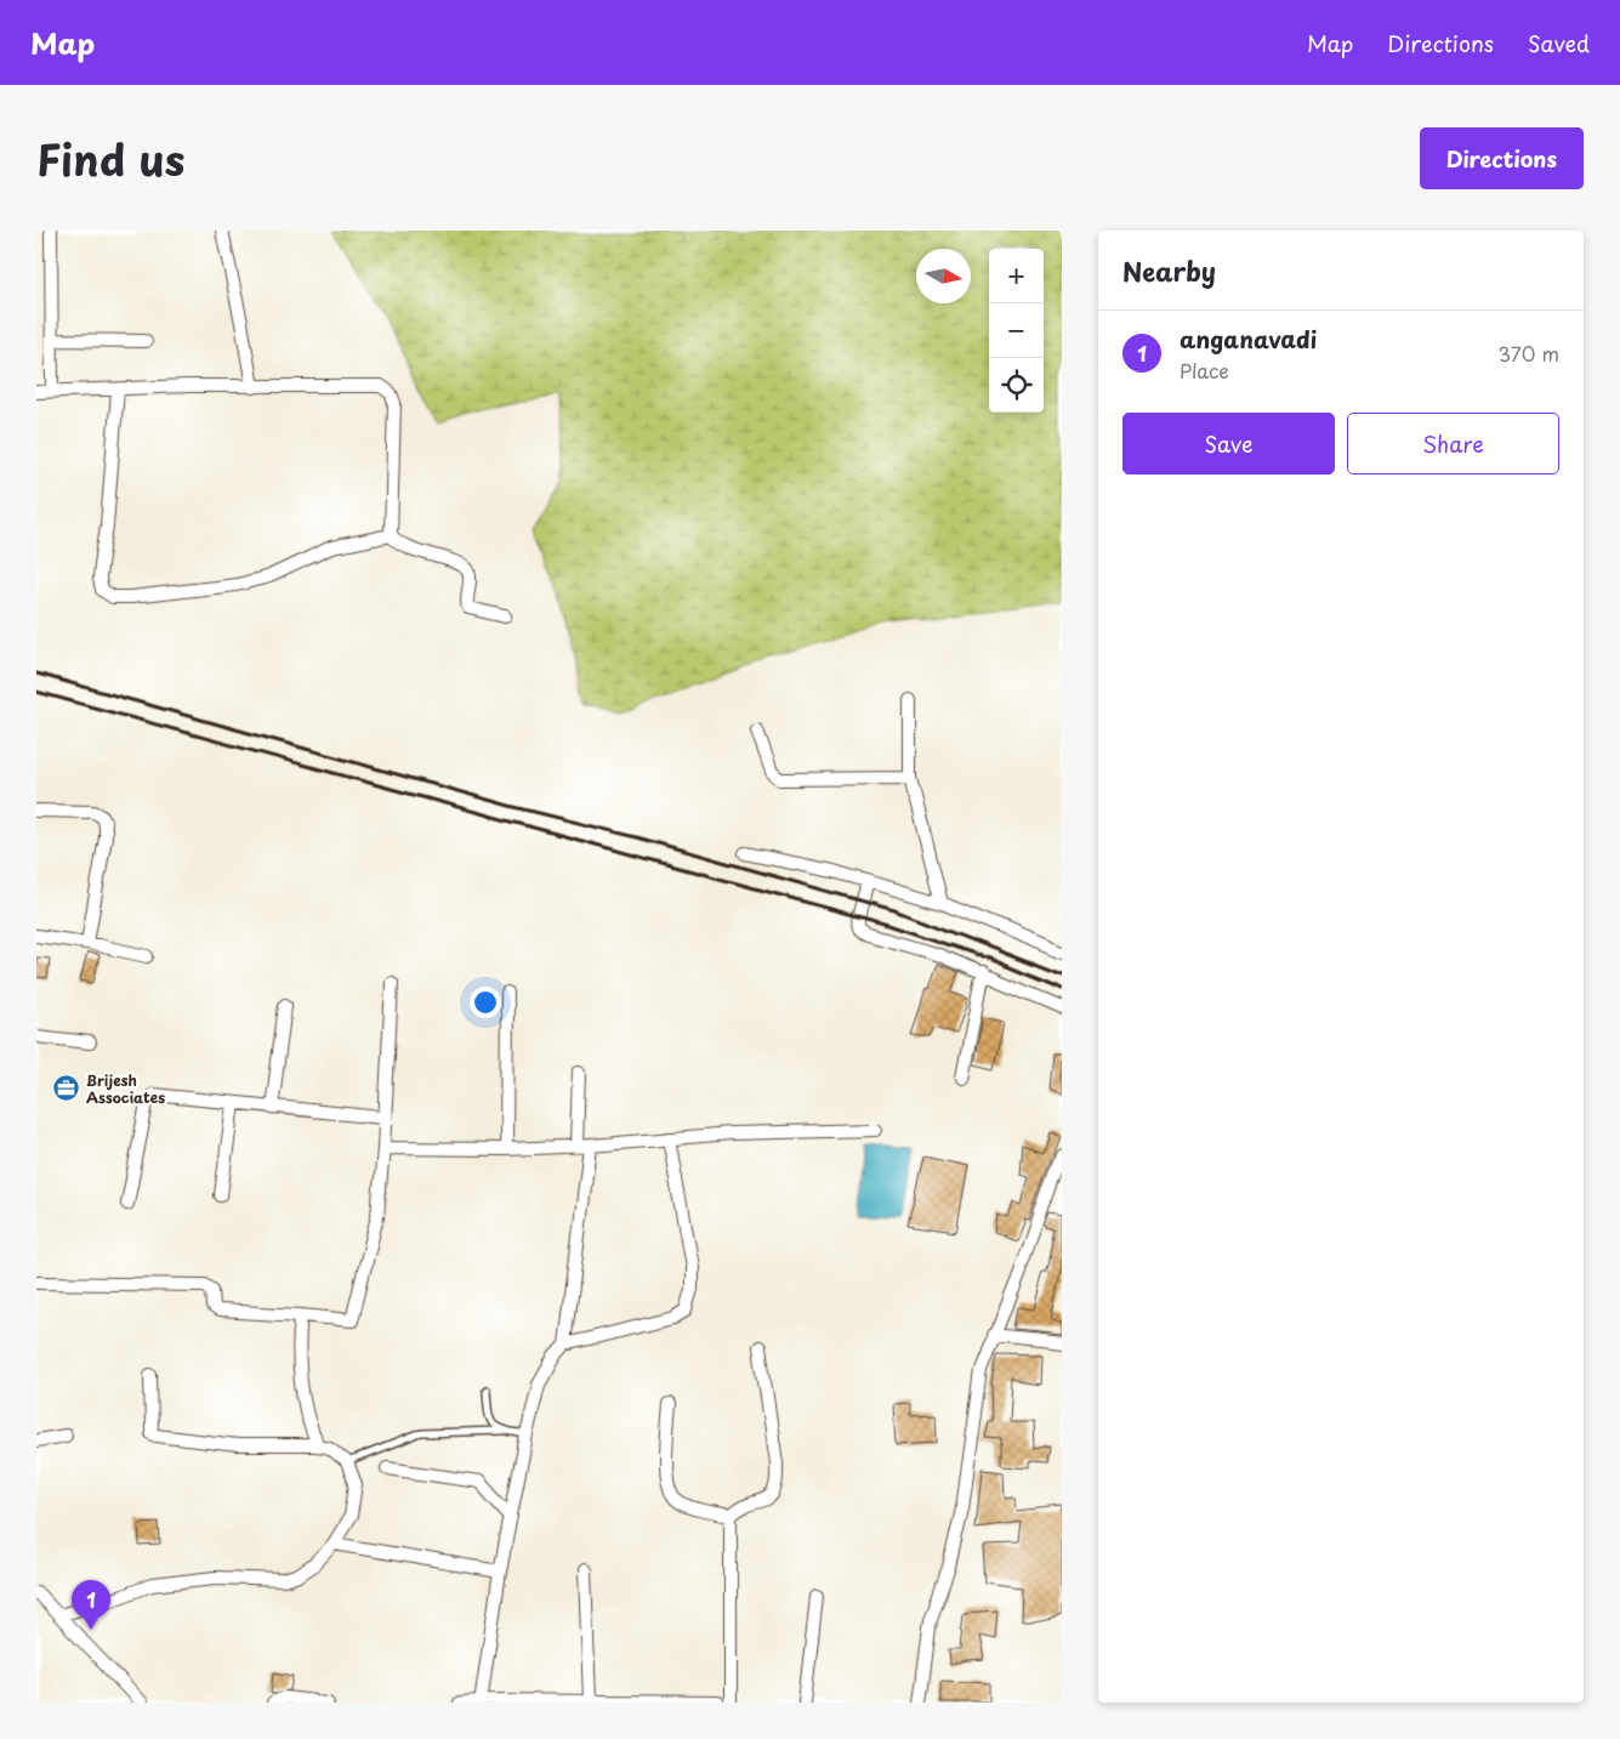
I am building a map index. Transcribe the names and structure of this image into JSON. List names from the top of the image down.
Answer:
{
  "places": {
    "office": ["Brijesh Associates"]
  },
  "north": "right",
  "page": {
    "header": "Map",
    "nav": ["Map", "Directions", "Saved"],
    "title": "Find us",
    "buttons": [
      "Directions",
      ["Save", "Share"]
    ],
    "heading": "Nearby",
    "map_buttons": ["+", "−"],
    "list": [
      {
        "mark": "1",
        "name": "anganavadi",
        "note": "Place",
        "value": "370 m"
      }
    ],
    "pins": "1"
  }
}
